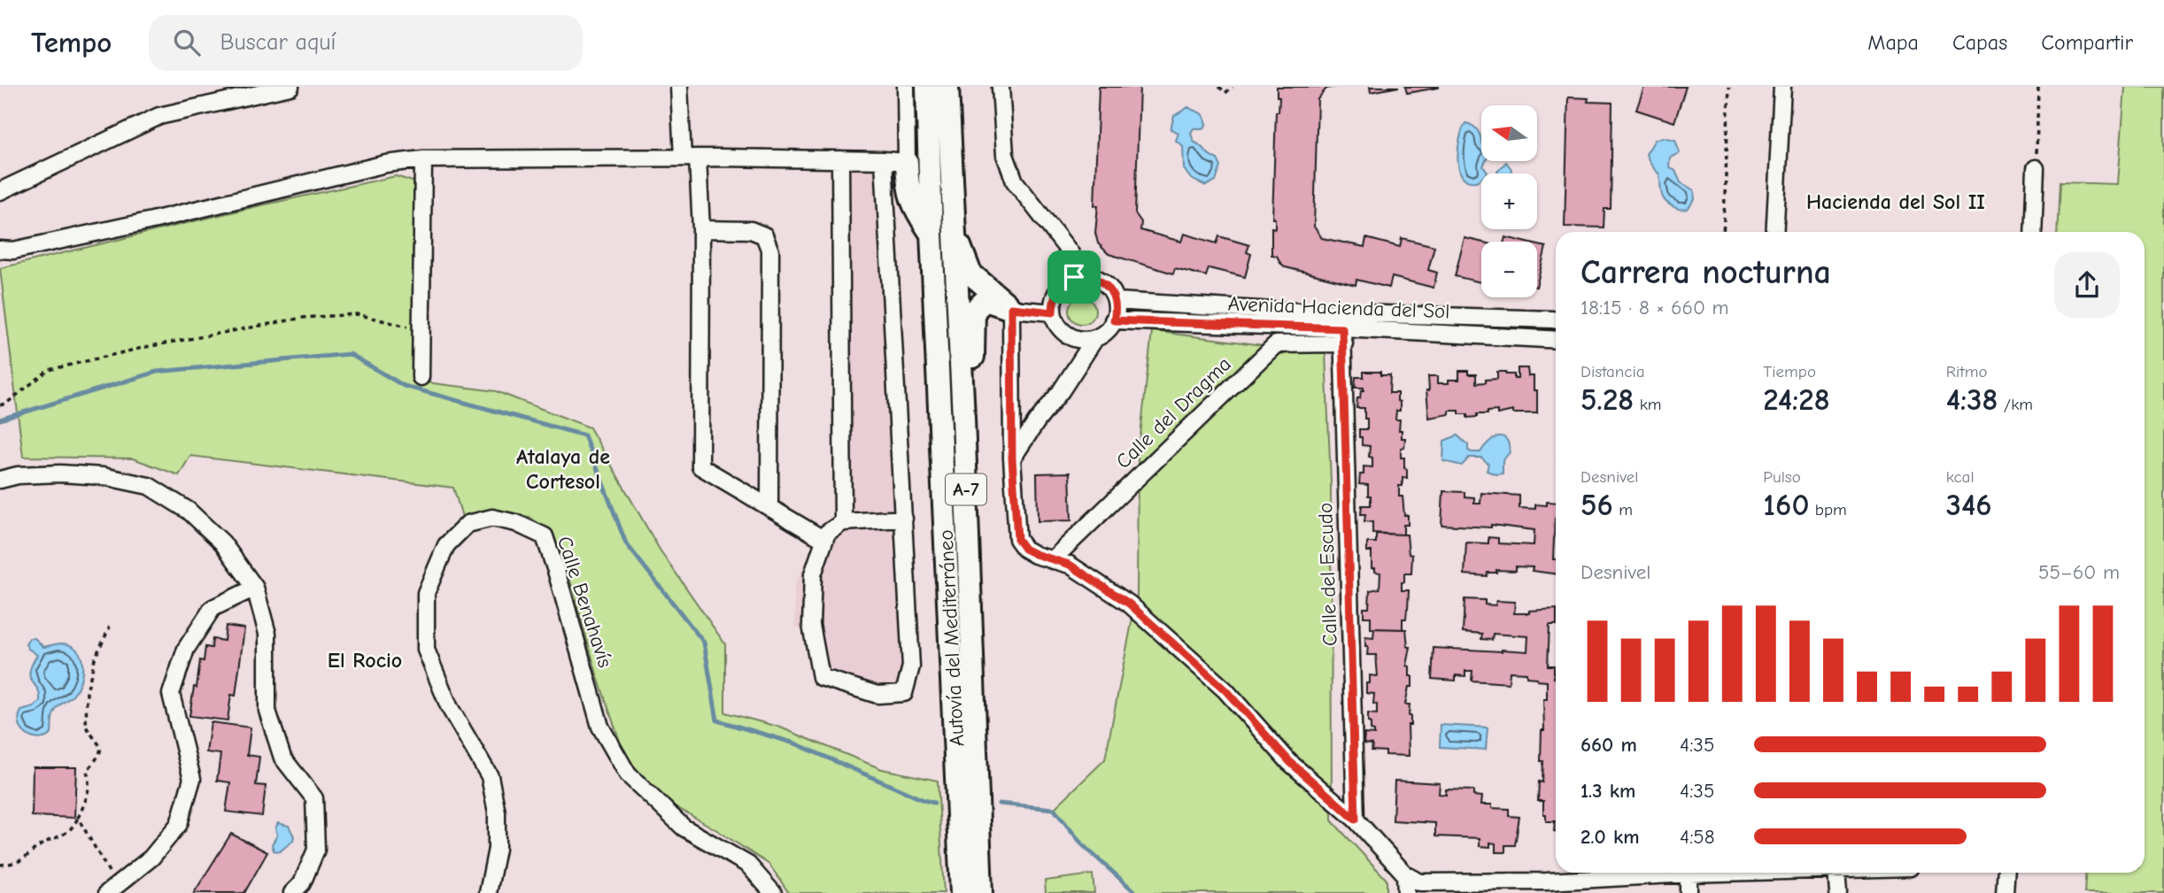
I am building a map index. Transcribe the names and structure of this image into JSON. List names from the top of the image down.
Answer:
{
  "streets": {
    "highway": ["A-7", "Autovía del Mediterráneo"],
    "street": [
      "Avenida Hacienda del Sol",
      "Calle del Dragma",
      "Calle del Escudo",
      "Calle Benahavís"
    ]
  },
  "crossings": [
    ["Avenida Hacienda del Sol", "Calle del Dragma"],
    ["Avenida Hacienda del Sol", "Calle del Escudo"],
    ["Calle del Dragma", "Calle del Escudo"]
  ],
  "districts": ["Hacienda del Sol II", "Atalaya de Cortesol", "El Rocio"],
  "north": "left",
  "page": {
    "header": "Tempo",
    "search": "Buscar aquí",
    "nav": ["Mapa", "Capas", "Compartir"],
    "map_buttons": ["+", "−"],
    "heading": ["Carrera nocturna", "18:15 · 8 × 660 m"],
    "stats": [
      ["Distancia", "5.28 km"],
      ["Tiempo", "24:28"],
      ["Ritmo", "4:38 /km"],
      ["Desnivel", "56 m"],
      ["Pulso", "160 bpm"],
      ["kcal", "346"]
    ],
    "chart": ["Desnivel", "55–60 m"],
    "list": [
      {
        "name": "660 m",
        "note": "4:35"
      },
      {
        "name": "1.3 km",
        "note": "4:35"
      },
      {
        "name": "2.0 km",
        "note": "4:58"
      }
    ]
  }
}
